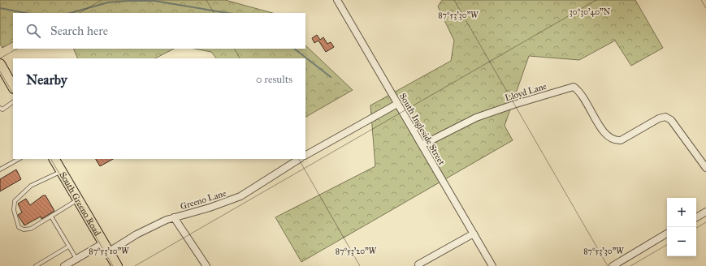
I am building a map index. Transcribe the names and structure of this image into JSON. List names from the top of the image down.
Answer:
{
  "streets": {
    "main road": ["South Greeno Road"],
    "street": ["Lloyd Lane", "South Ingleside Street", "Greeno Lane"]
  },
  "crossings": [
    ["Lloyd Lane", "South Ingleside Street"],
    ["Greeno Lane", "South Greeno Road"]
  ],
  "page": {
    "search": "Search here",
    "heading": ["Nearby", "0 results"],
    "map_buttons": ["+", "−"]
  },
  "coordinates": [
    "30°30'40\"N",
    "87°53'30\"W",
    "87°53'10\"W",
    "87°53'20\"W"
  ]
}
